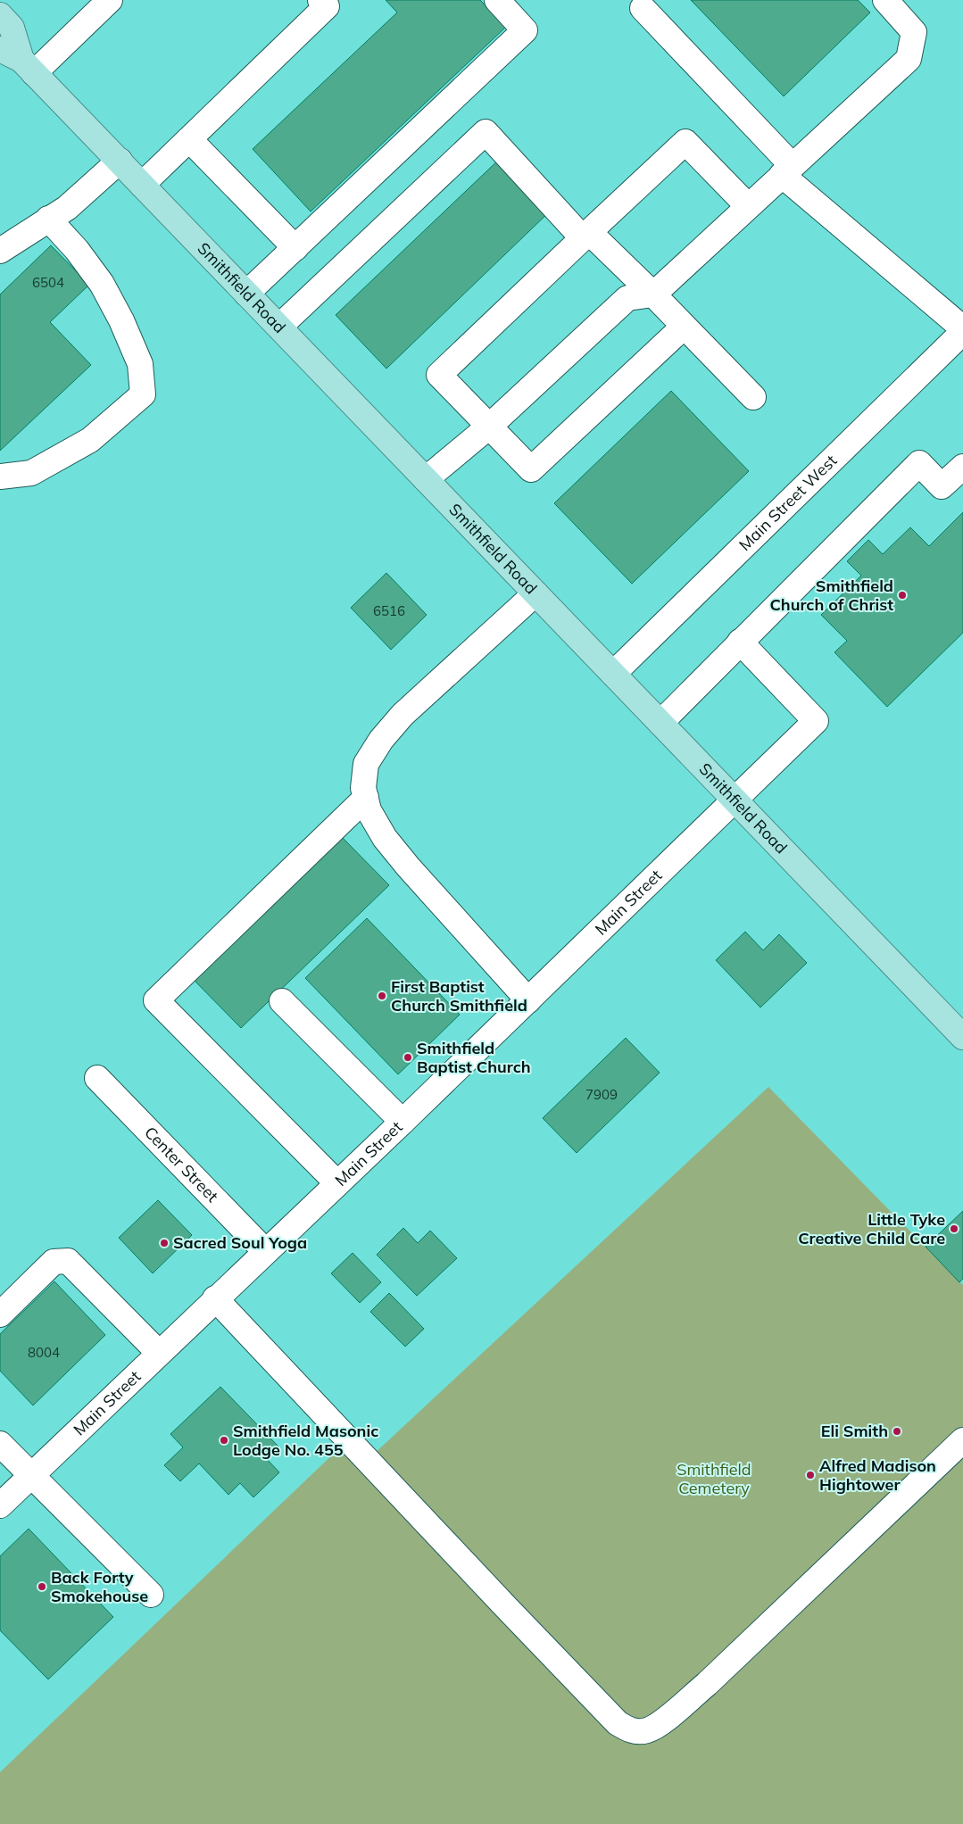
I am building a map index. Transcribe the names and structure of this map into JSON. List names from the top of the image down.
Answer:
{
  "streets": {
    "main road": ["Smithfield Road"],
    "street": ["Main Street West", "Main Street", "Center Street"]
  },
  "crossings": [
    ["Smithfield Road", "Main Street West"],
    ["Smithfield Road", "Main Street"],
    ["Main Street", "Center Street"]
  ],
  "parks": ["Smithfield Cemetery"],
  "places": [
    "Smithfield Church of Christ",
    "First Baptist Church Smithfield",
    "Smithfield Baptist Church",
    "Little Tyke Creative Child Care",
    "Sacred Soul Yoga",
    "Eli Smith",
    "Smithfield Masonic Lodge No. 455",
    "Alfred Madison Hightower",
    "Back Forty Smokehouse"
  ],
  "house_numbers": [
    "6504",
    "6516",
    "7909",
    "8004"
  ]
}
